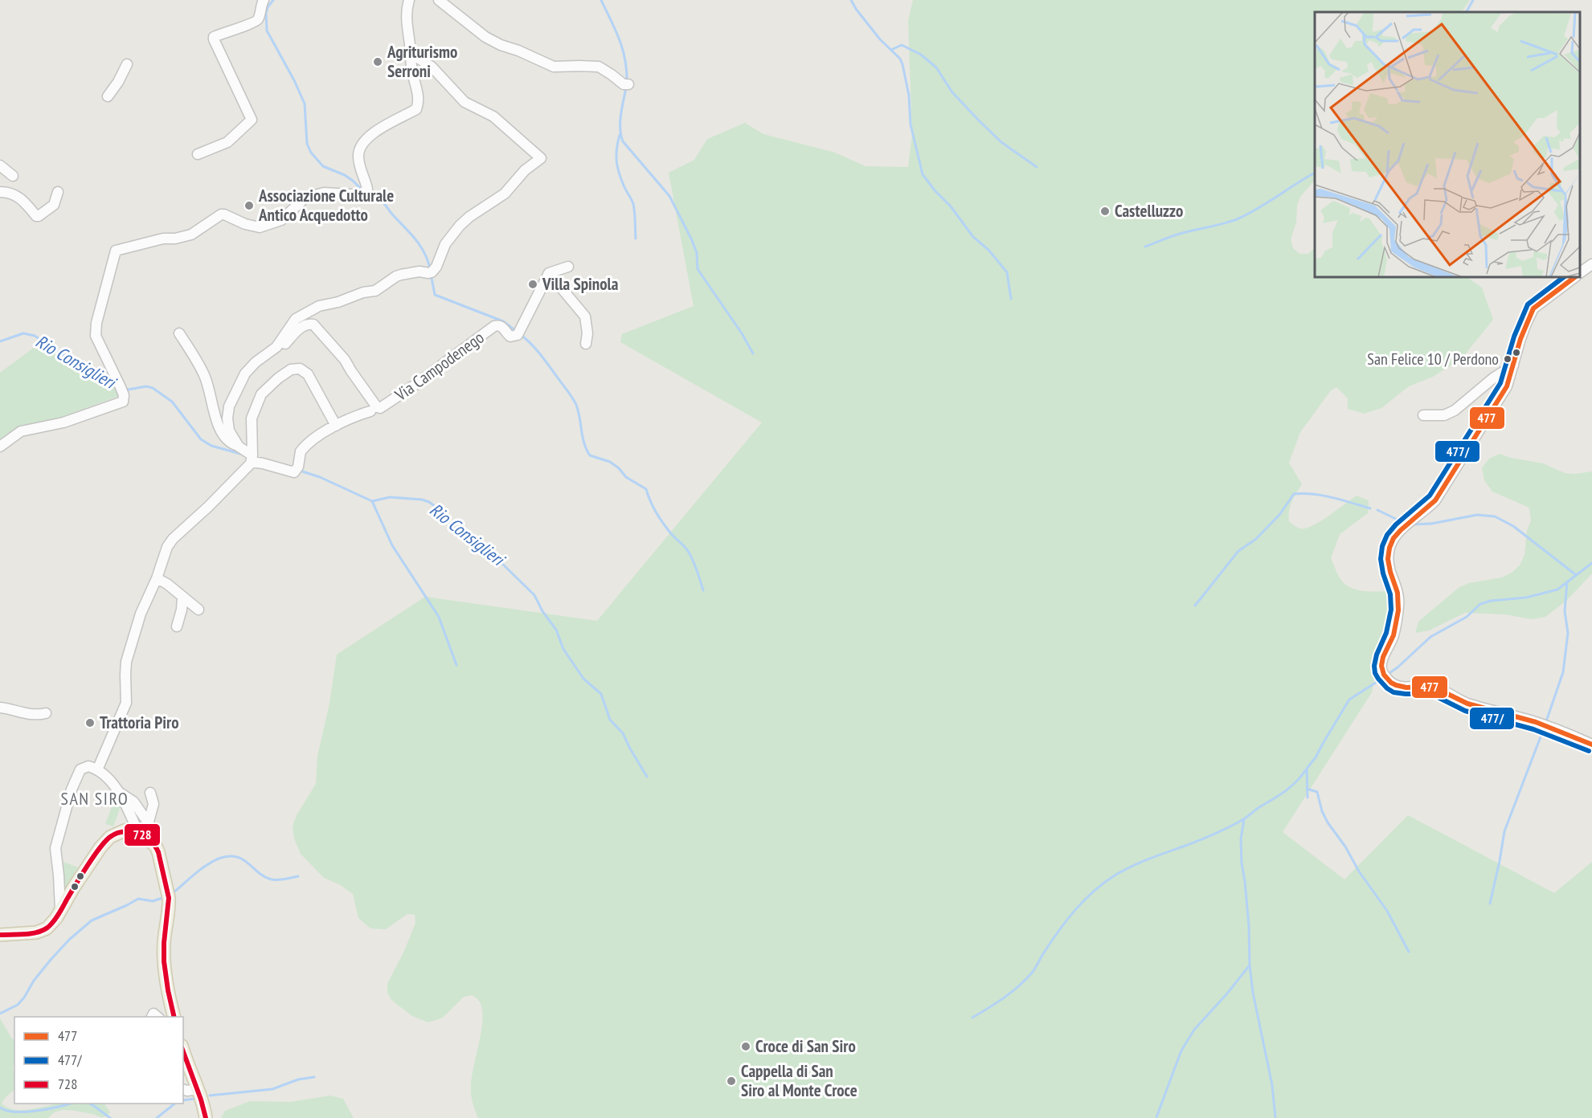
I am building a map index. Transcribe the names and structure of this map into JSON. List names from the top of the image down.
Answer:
{
  "streets": {
    "street": ["Via Campodenego"]
  },
  "districts": ["SAN SIRO"],
  "water": ["Rio Consiglieri"],
  "places": [
    "Agriturismo Serroni",
    "Associazione Culturale Antico Acquedotto",
    "Castelluzzo",
    "Villa Spinola",
    "San Felice 10 / Perdono",
    "Trattoria Piro",
    "Croce di San Siro",
    "Cappella di San Siro al Monte Croce"
  ],
  "lines": ["transit line 477", "transit line 477/", "transit line 728"],
  "legend": ["477", "477/", "728"]
}
